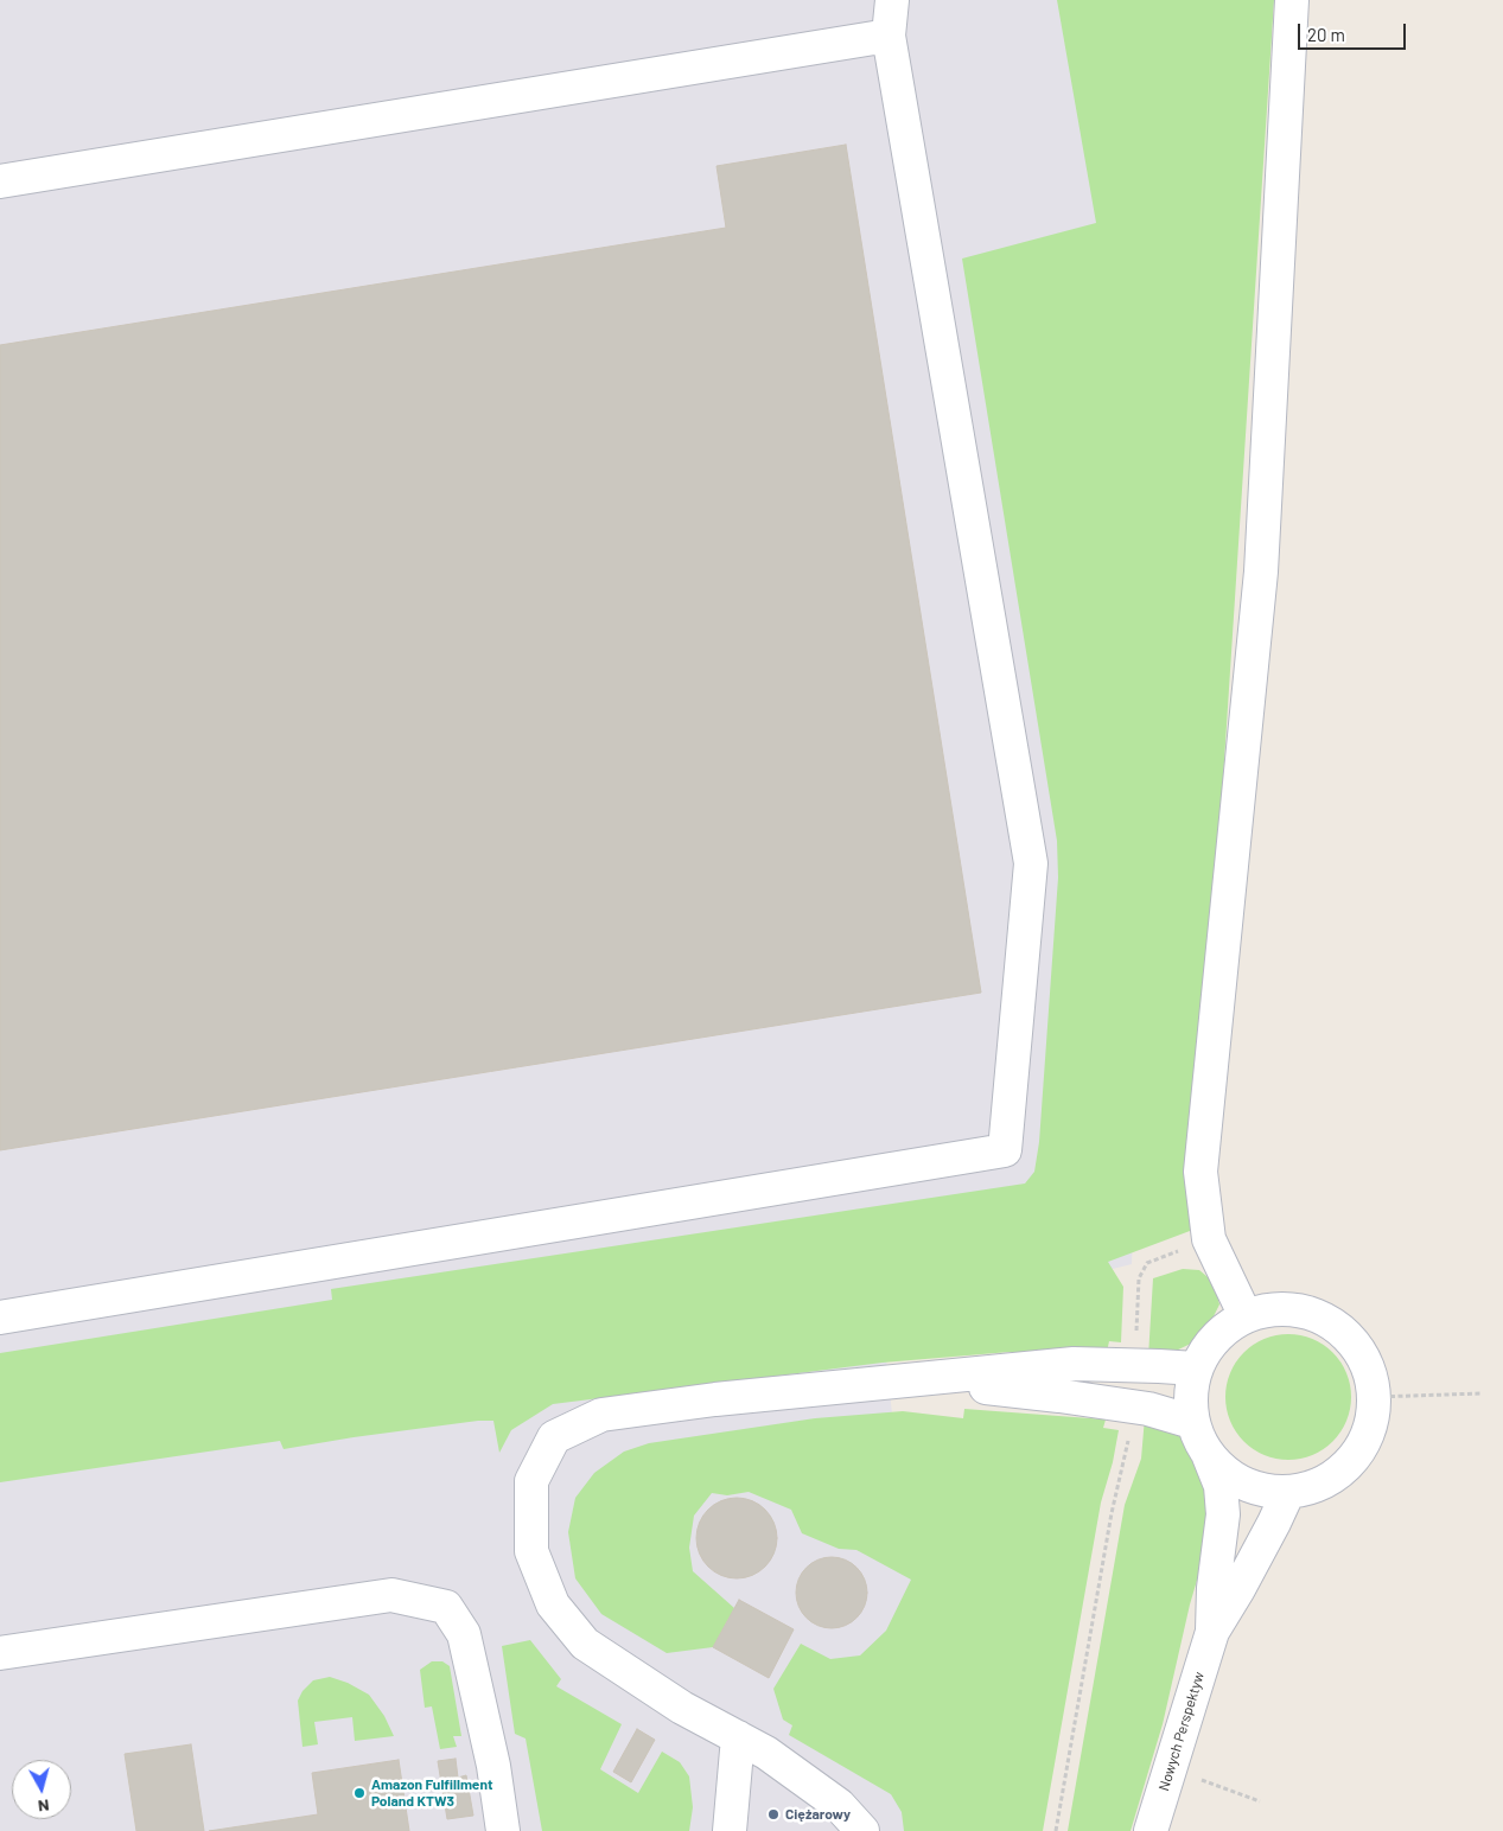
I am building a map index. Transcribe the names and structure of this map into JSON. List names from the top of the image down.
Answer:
{
  "streets": {
    "street": ["Nowych Perspektyw"]
  },
  "places": ["Amazon Fulfillment Poland KTW3", "Ciężarowy"],
  "scale_bar": "20 m",
  "north": "bottom"
}
